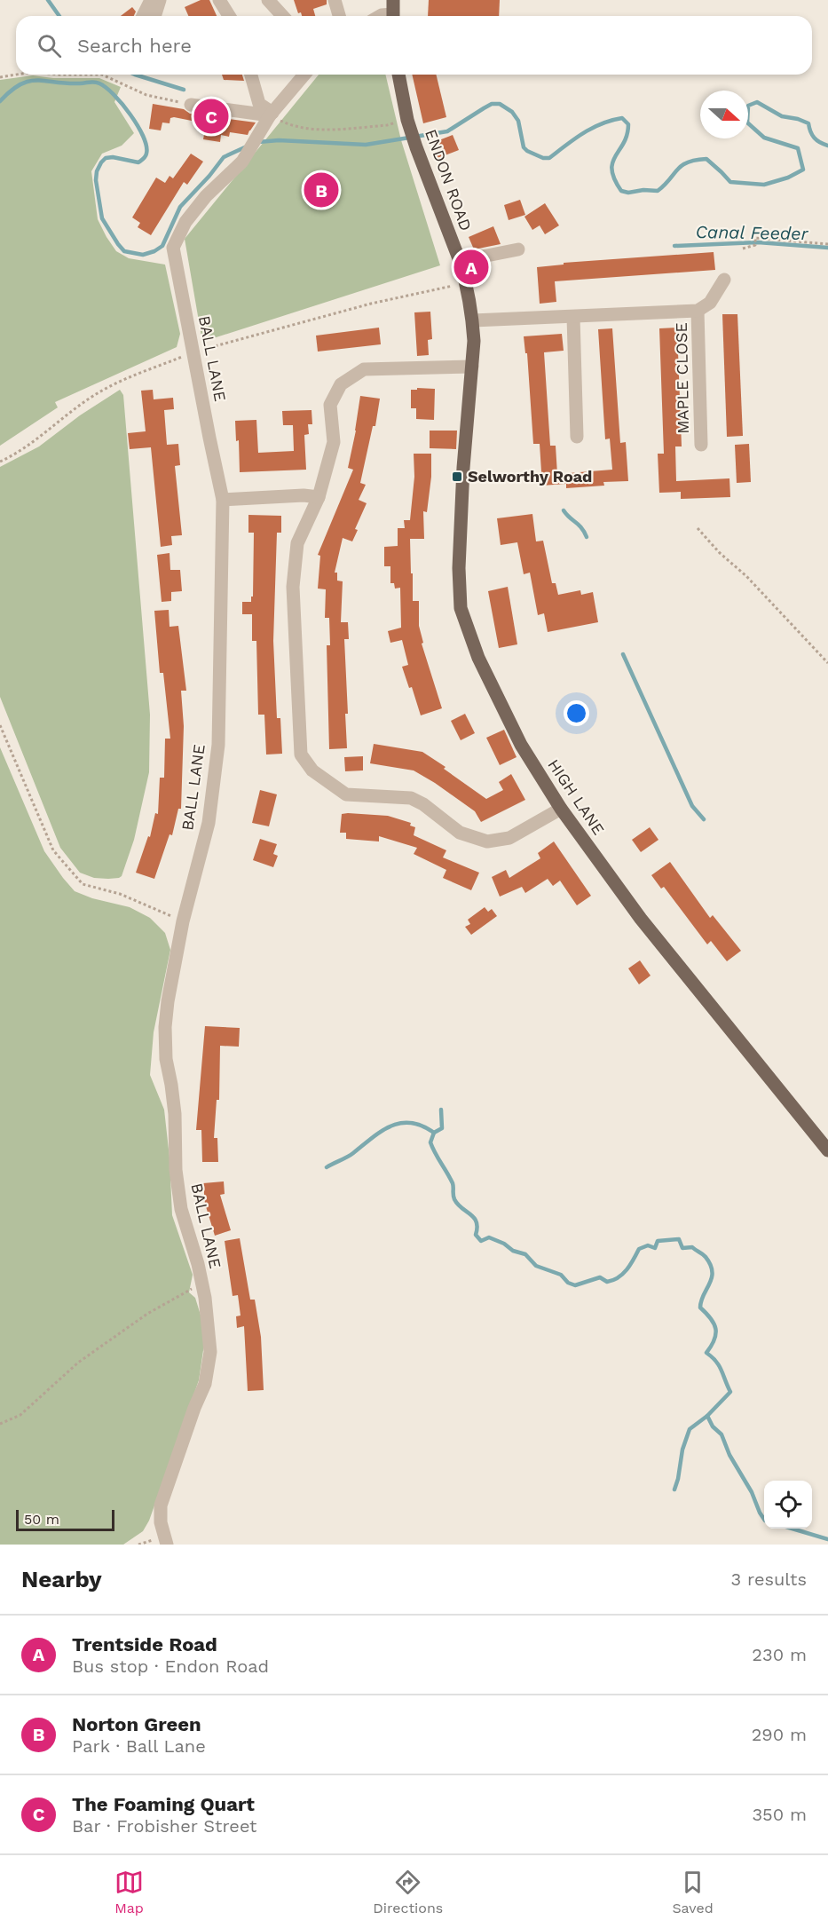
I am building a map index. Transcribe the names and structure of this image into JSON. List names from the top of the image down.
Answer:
{
  "streets": {
    "main road": ["ENDON ROAD", "HIGH LANE"],
    "street": ["BALL LANE", "MAPLE CLOSE"]
  },
  "crossings": [
    ["ENDON ROAD", "HIGH LANE"]
  ],
  "water": ["Canal Feeder"],
  "places": {
    "transit": ["Selworthy Road"]
  },
  "scale_bar": "50 m",
  "north": "right",
  "page": {
    "search": "Search here",
    "pins": ["C", "B", "A"],
    "scale": "50 m",
    "heading": ["Nearby", "3 results"],
    "list": [
      {
        "mark": "A",
        "name": "Trentside Road",
        "note": "Bus stop · Endon Road",
        "value": "230 m"
      },
      {
        "mark": "B",
        "name": "Norton Green",
        "note": "Park · Ball Lane",
        "value": "290 m"
      },
      {
        "mark": "C",
        "name": "The Foaming Quart",
        "note": "Bar · Frobisher Street",
        "value": "350 m"
      }
    ],
    "nav": ["Map", "Directions", "Saved"]
  }
}
